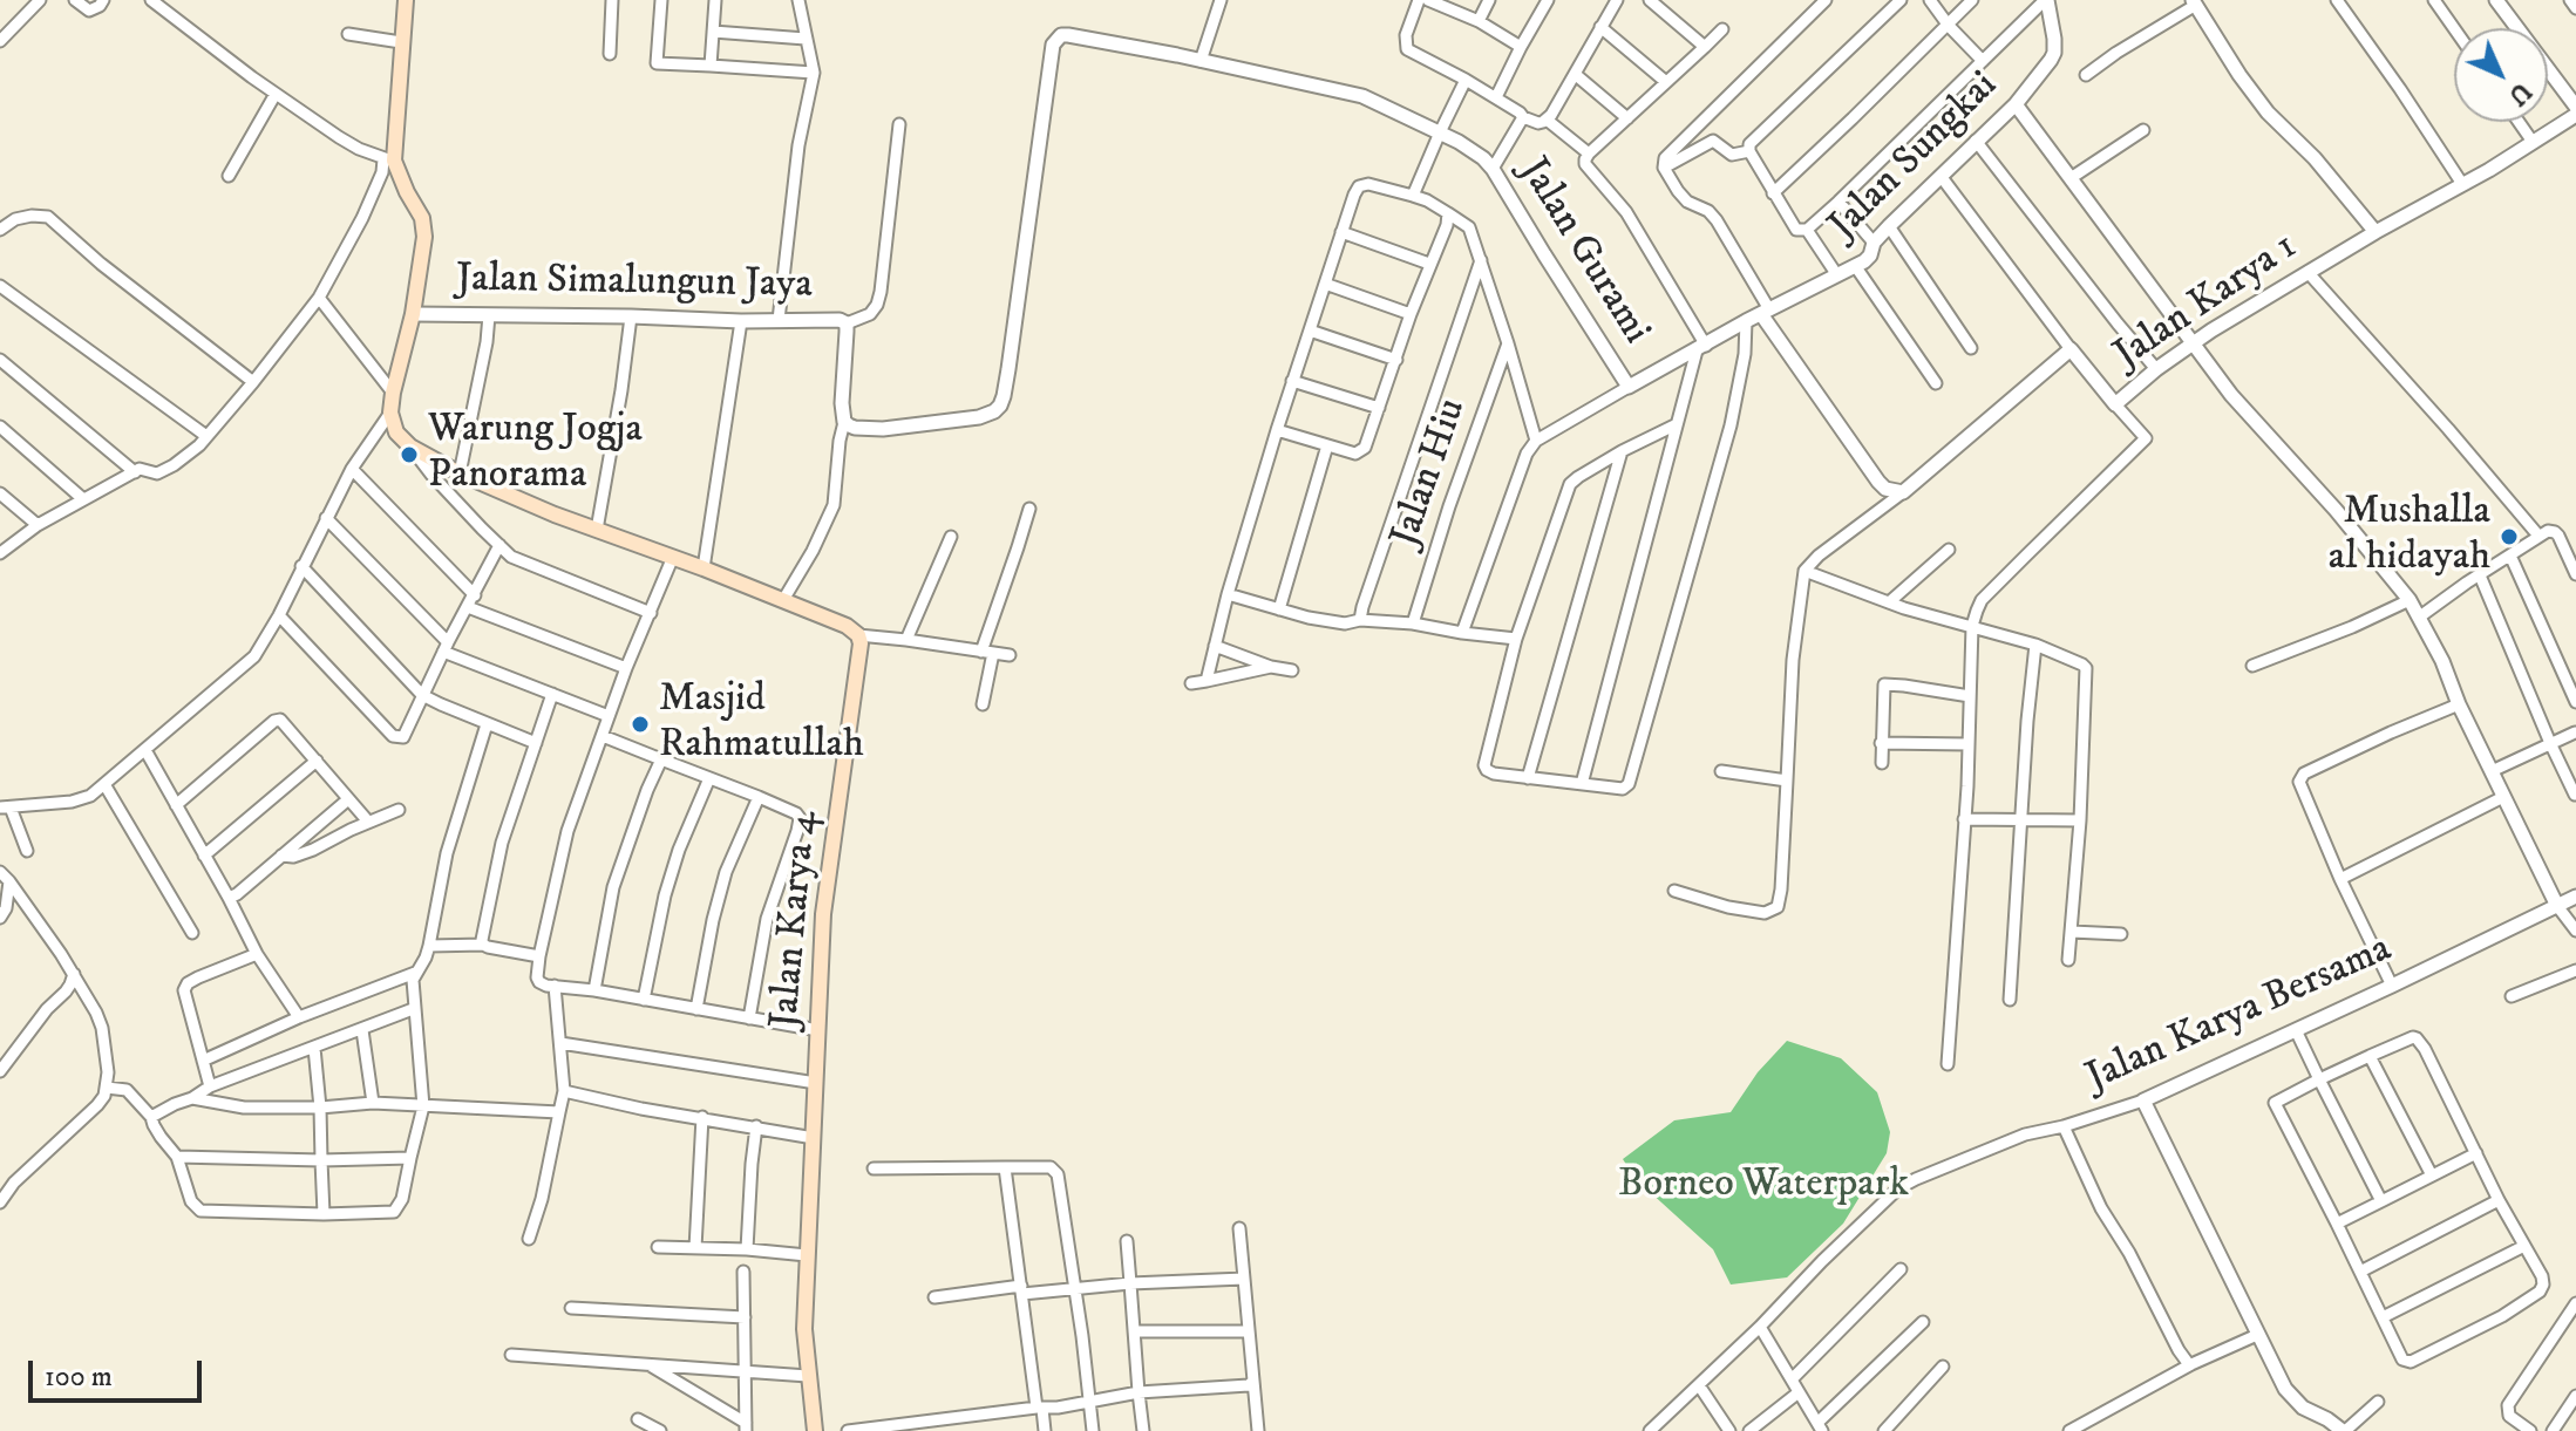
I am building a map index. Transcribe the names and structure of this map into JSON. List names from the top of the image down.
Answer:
{
  "streets": {
    "main road": ["Jalan Karya 4"],
    "street": [
      "Jalan Sungkai",
      "Jalan Gurami",
      "Jalan Simalungun Jaya",
      "Jalan Karya 1",
      "Jalan Hiu",
      "Jalan Karya Bersama"
    ]
  },
  "crossings": [
    ["Jalan Gurami", "Jalan Simalungun Jaya"]
  ],
  "parks": ["Borneo Waterpark"],
  "places": ["Warung Jogja Panorama", "Mushalla al hidayah", "Masjid Rahmatullah"],
  "scale_bar": "100 m",
  "north": "bottom right"
}
